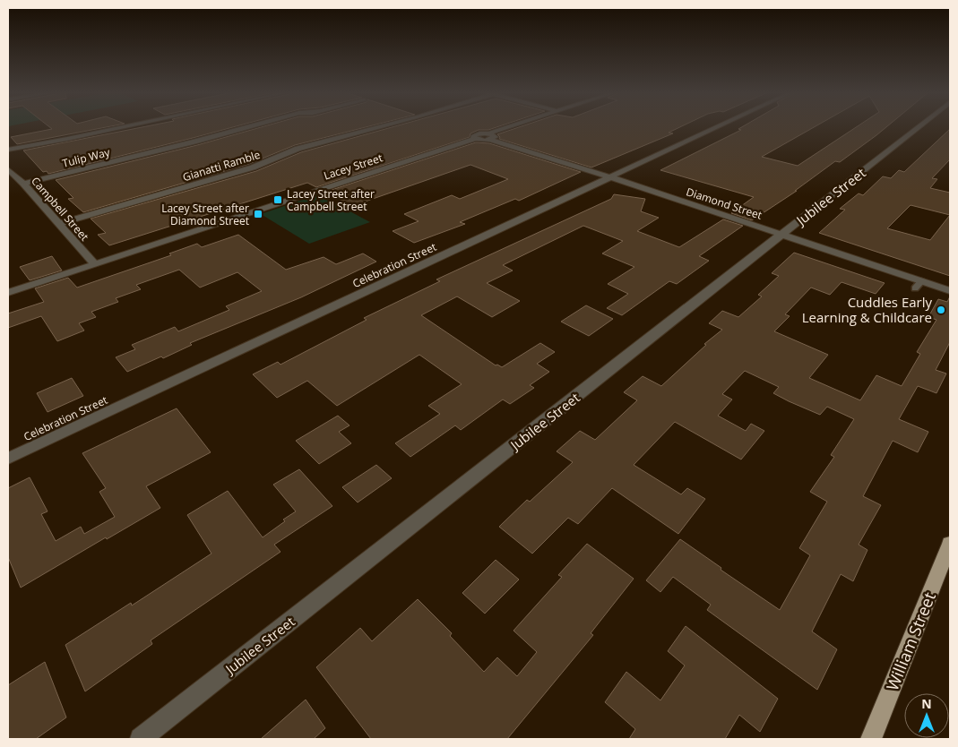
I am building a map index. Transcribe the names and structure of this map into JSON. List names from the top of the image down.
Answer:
{
  "streets": {
    "main road": ["William Street"],
    "street": [
      "Tulip Way",
      "Gianatti Ramble",
      "Lacey Street",
      "Jubilee Street",
      "Diamond Street",
      "Campbell Street",
      "Celebration Street"
    ]
  },
  "crossings": [
    ["Tulip Way", "Campbell Street"],
    ["Gianatti Ramble", "Campbell Street"],
    ["Lacey Street", "Diamond Street"],
    ["Lacey Street", "Campbell Street"],
    ["Jubilee Street", "Diamond Street"],
    ["Diamond Street", "Celebration Street"]
  ],
  "places": {
    "transit": ["Lacey Street after Campbell Street", "Lacey Street after Diamond Street"],
    "other": ["Cuddles Early Learning & Childcare"]
  },
  "north": "top"
}
